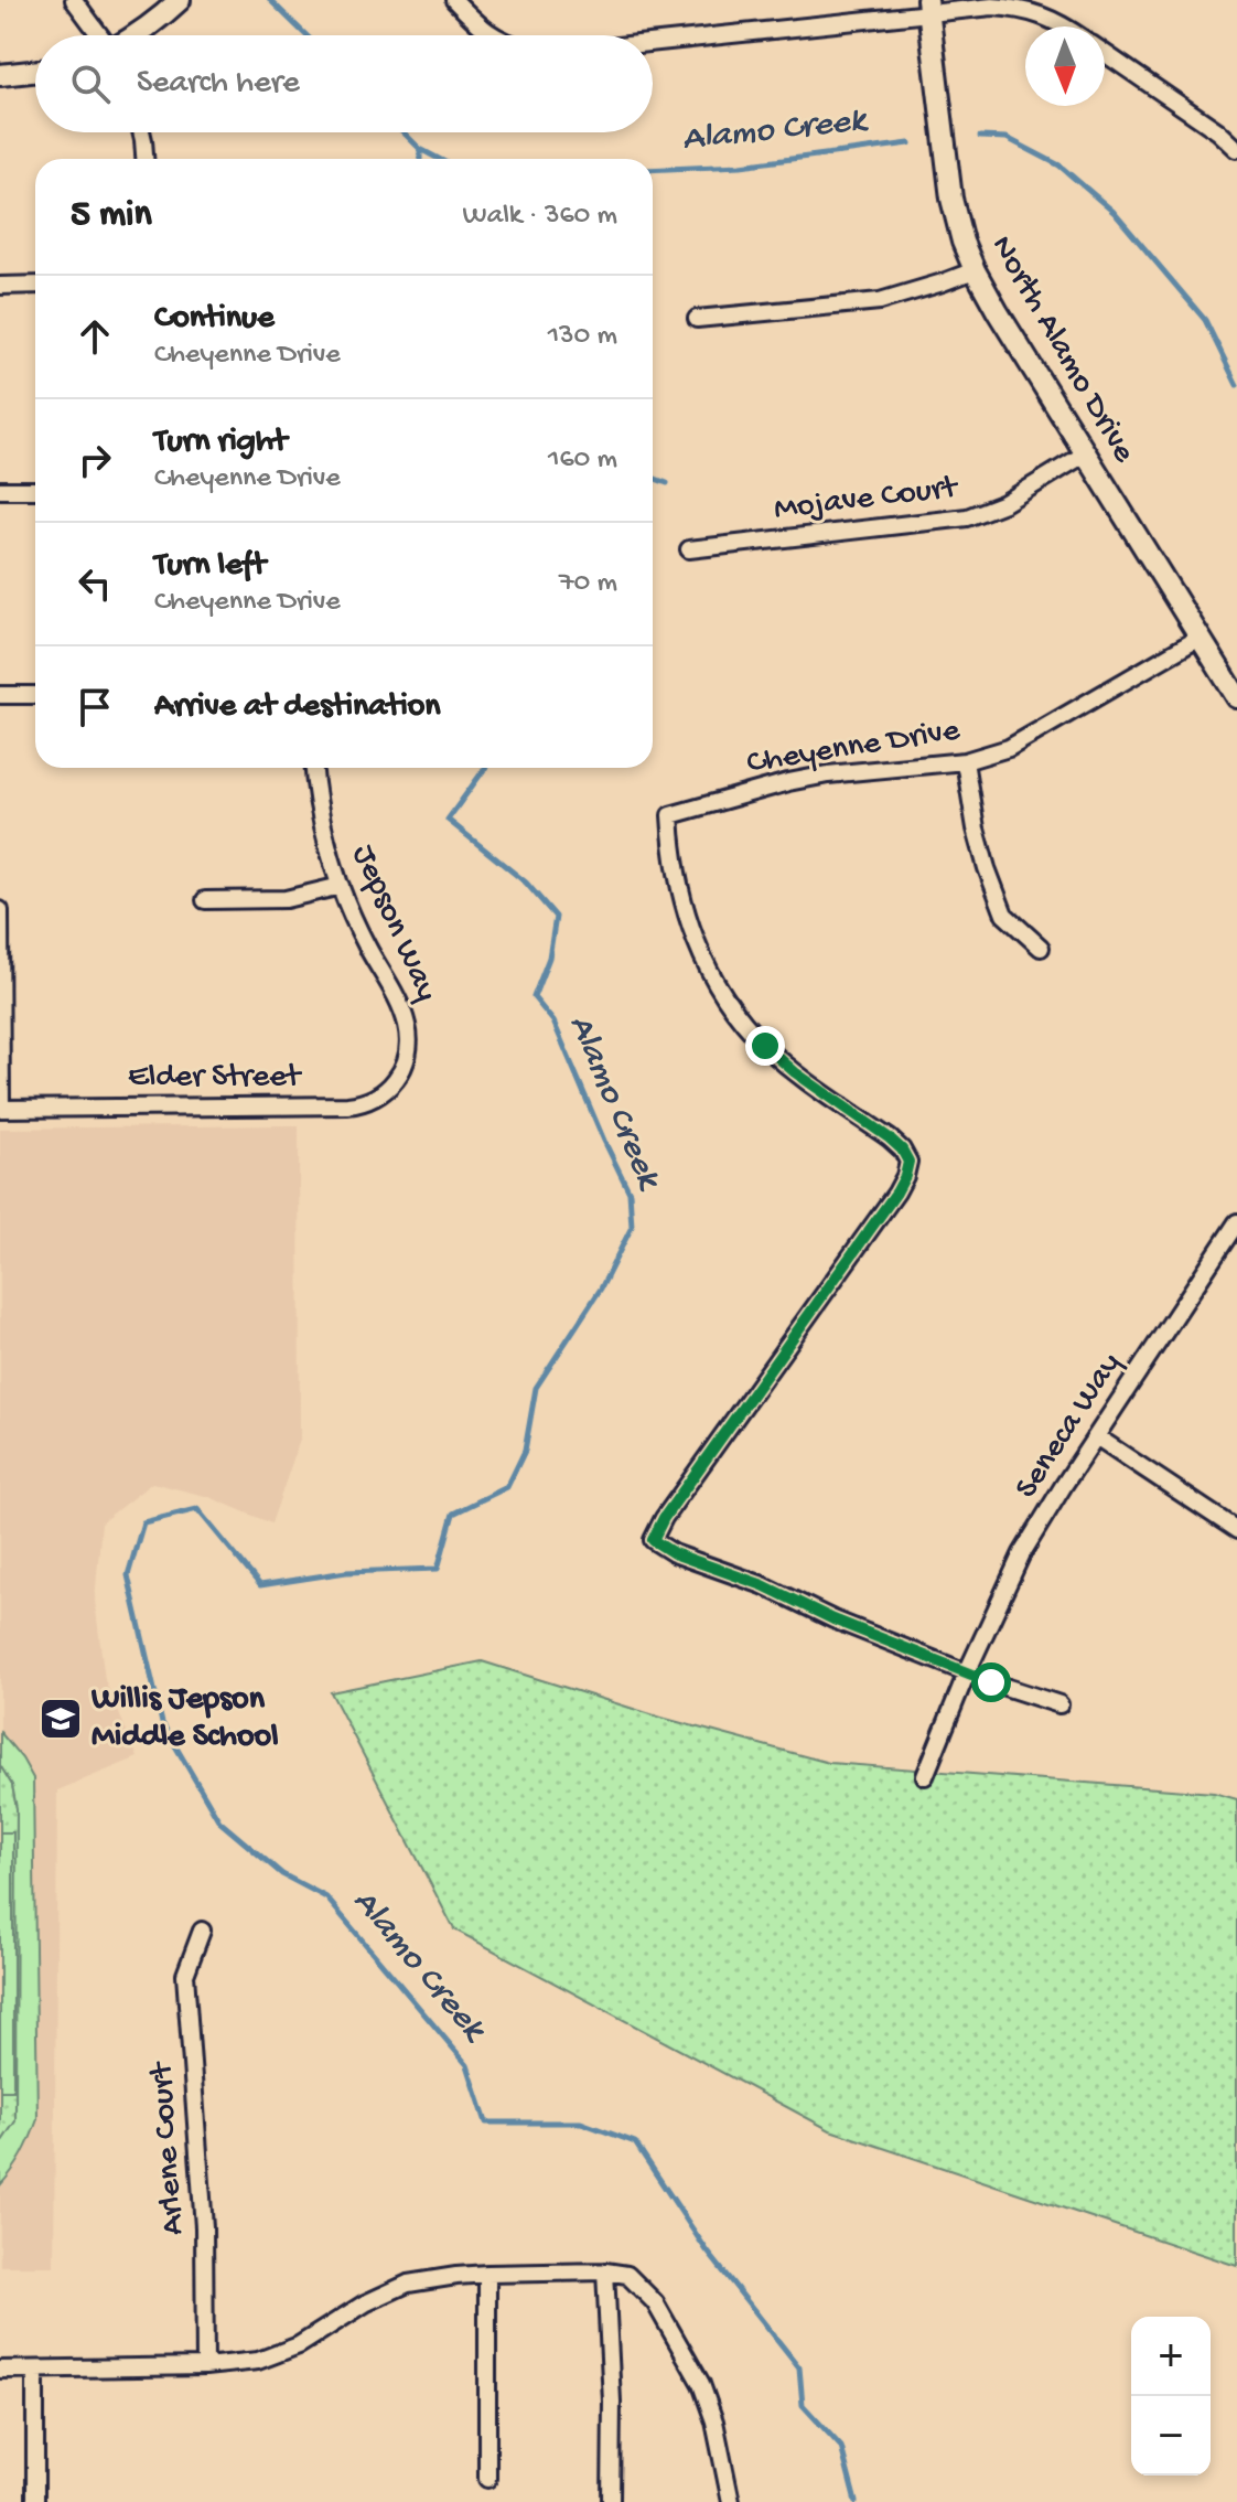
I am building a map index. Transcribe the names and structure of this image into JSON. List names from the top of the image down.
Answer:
{
  "streets": {
    "street": [
      "North Alamo Drive",
      "Mojave Court",
      "Cheyenne Drive",
      "Jepson Way",
      "Elder Street",
      "Seneca Way",
      "Arlene Court"
    ]
  },
  "crossings": [
    ["North Alamo Drive", "Mojave Court"],
    ["North Alamo Drive", "Cheyenne Drive"],
    ["Cheyenne Drive", "Seneca Way"],
    ["Jepson Way", "Elder Street"]
  ],
  "water": ["Alamo Creek"],
  "places": {
    "school or university": ["Willis Jepson Middle School"]
  },
  "north": "bottom",
  "page": {
    "search": "Search here",
    "heading": ["5 min", "Walk · 360 m"],
    "list": [
      ["Continue", "Cheyenne Drive", "130 m"],
      ["Turn right", "Cheyenne Drive", "160 m"],
      ["Turn left", "Cheyenne Drive", "70 m"],
      "Arrive at destination"
    ],
    "map_buttons": ["+", "−"]
  }
}
